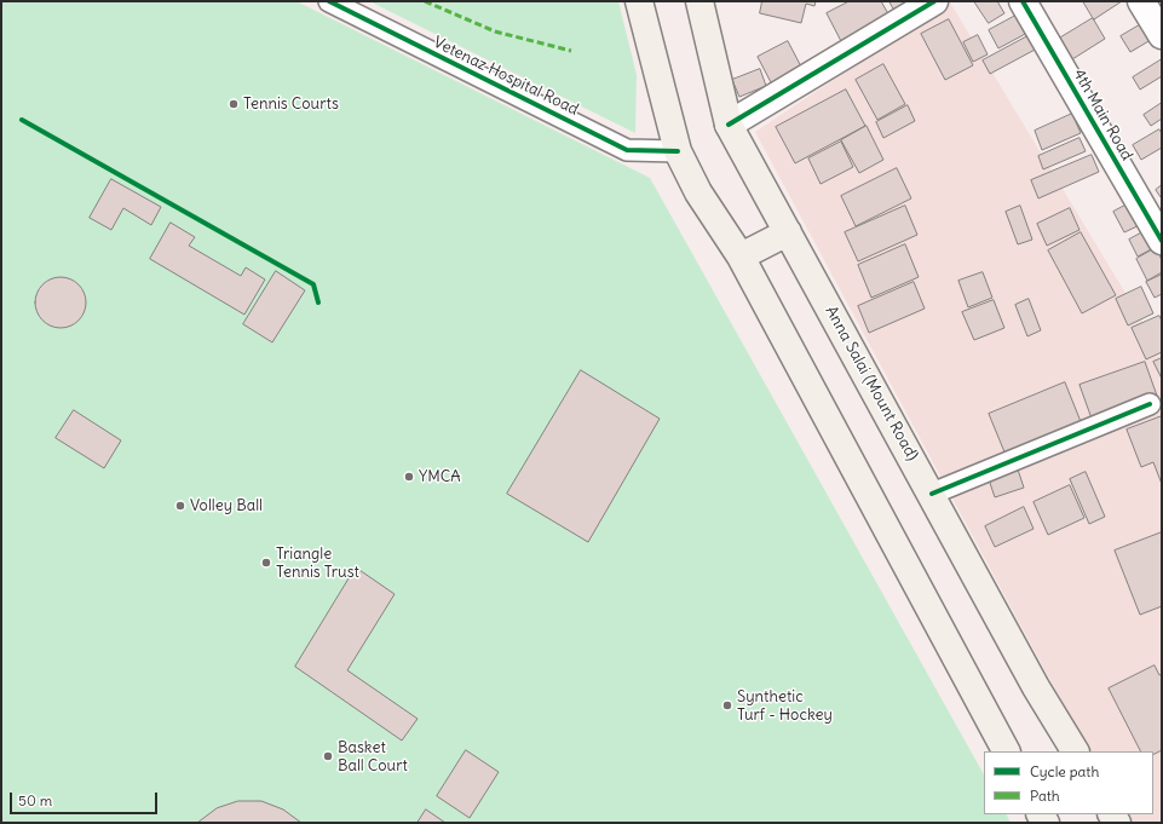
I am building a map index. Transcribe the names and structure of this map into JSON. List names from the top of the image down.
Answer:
{
  "streets": {
    "main road": ["Anna Salai (Mount Road)"],
    "street": ["Vetenaz Hospital Road", "4th Main Road"]
  },
  "places": [
    "Tennis Courts",
    "YMCA",
    "Volley Ball",
    "Triangle Tennis Trust",
    "Synthetic Turf - Hockey",
    "Basket Ball Court"
  ],
  "legend": ["Cycle path", "Path"],
  "scale_bar": "50 m"
}
